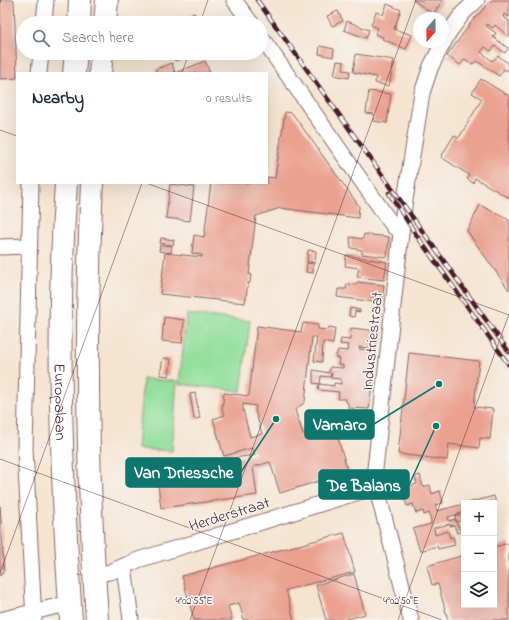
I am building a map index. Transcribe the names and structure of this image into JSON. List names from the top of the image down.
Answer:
{
  "streets": {
    "highway": ["Europalaan"],
    "street": ["Industriestraat", "Herderstraat"]
  },
  "crossings": [
    ["Industriestraat", "Herderstraat"],
    ["Europalaan", "Herderstraat"]
  ],
  "places": ["Vamaro", "Van Driessche", "De Balans"],
  "north": "bottom",
  "page": {
    "search": "Search here",
    "heading": ["Nearby", "0 results"],
    "map_buttons": ["+", "−"]
  },
  "coordinates": ["4°02'55\"E", "4°02'50\"E"]
}
